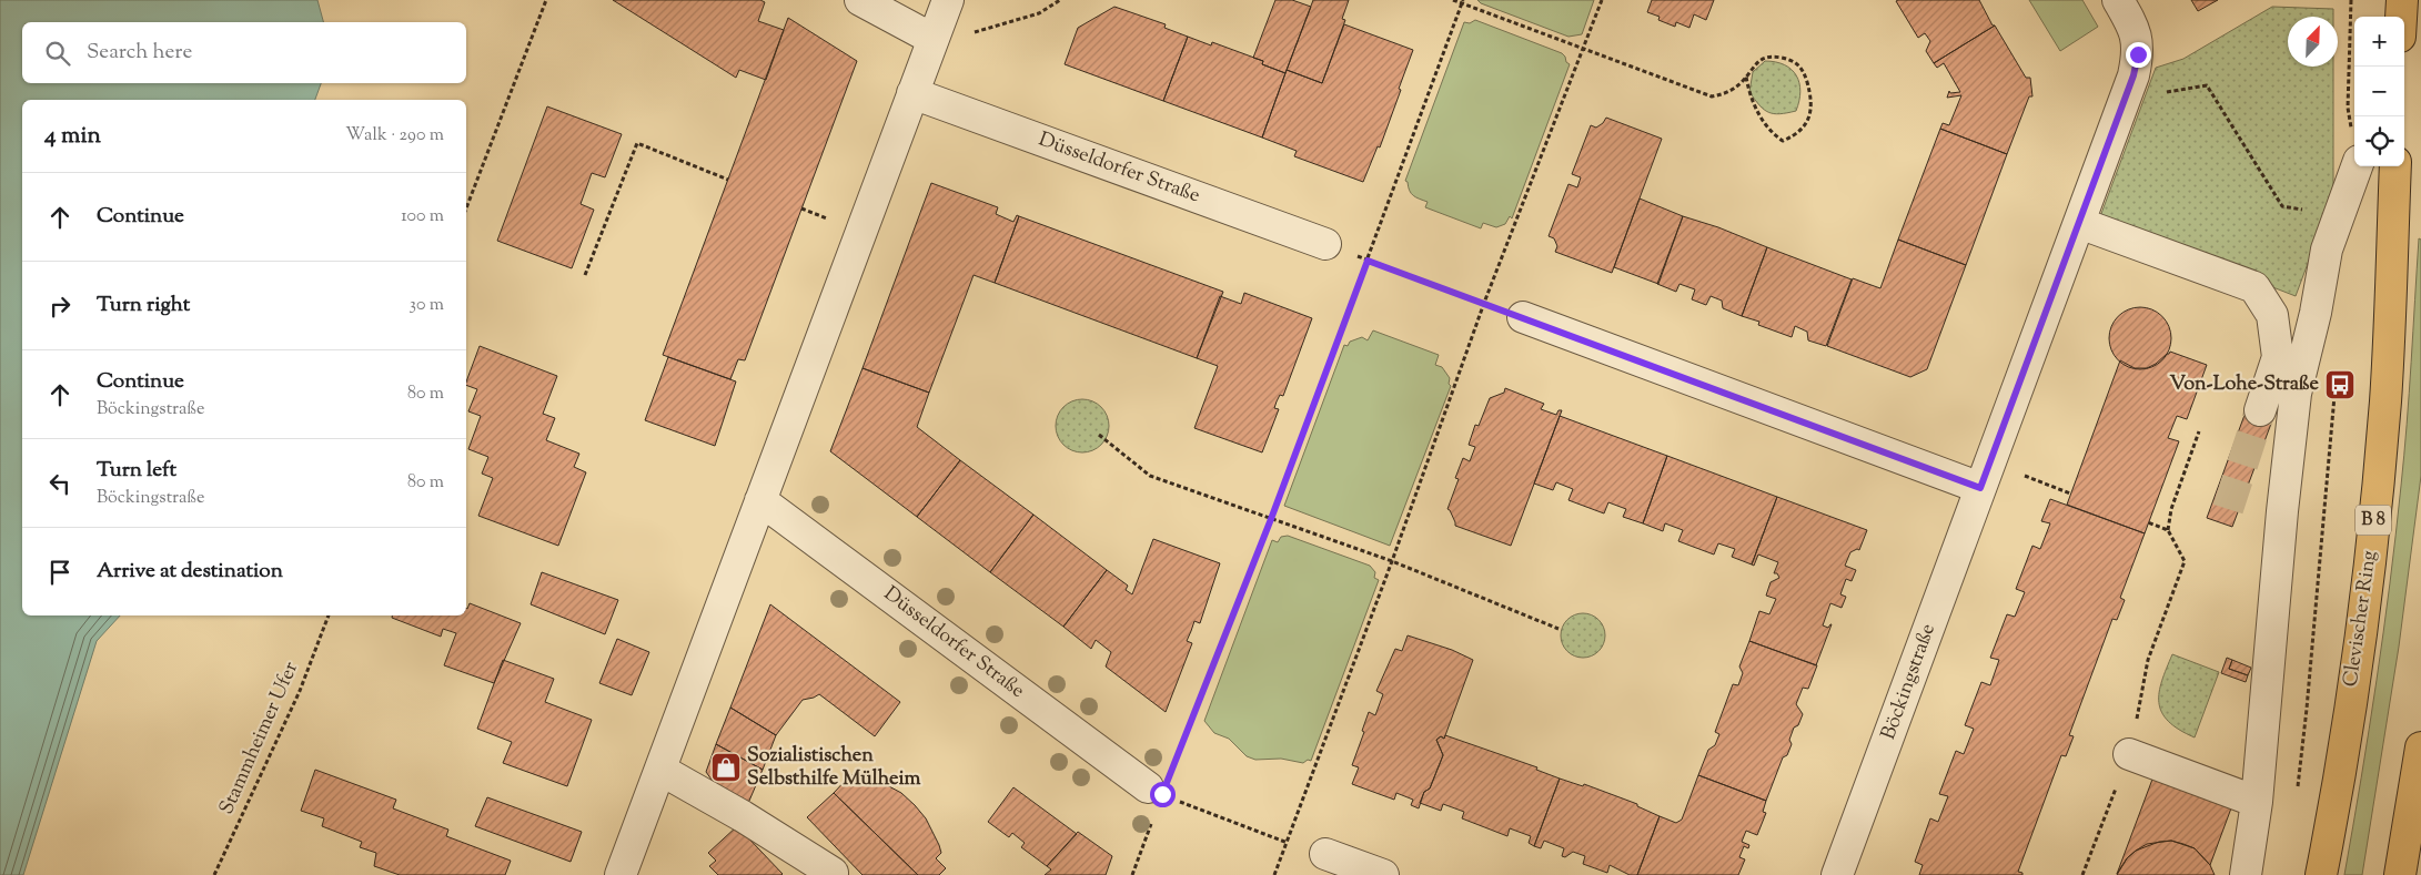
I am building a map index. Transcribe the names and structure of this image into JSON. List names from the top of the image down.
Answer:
{
  "streets": {
    "main road": ["B 8", "Clevischer Ring"],
    "street": ["Düsseldorfer Straße", "Böckingstraße"],
    "path": ["Stammheimer Ufer"]
  },
  "places": {
    "bus stop": ["Von-Lohe-Straße"],
    "shop": ["Sozialistischen Selbsthilfe Mülheim"]
  },
  "north": "top right",
  "page": {
    "map_buttons": ["+", "−"],
    "search": "Search here",
    "heading": ["4 min", "Walk · 290 m"],
    "list": [
      ["Continue", "100 m"],
      ["Turn right", "30 m"],
      ["Continue", "Böckingstraße", "80 m"],
      ["Turn left", "Böckingstraße", "80 m"],
      "Arrive at destination"
    ]
  }
}
